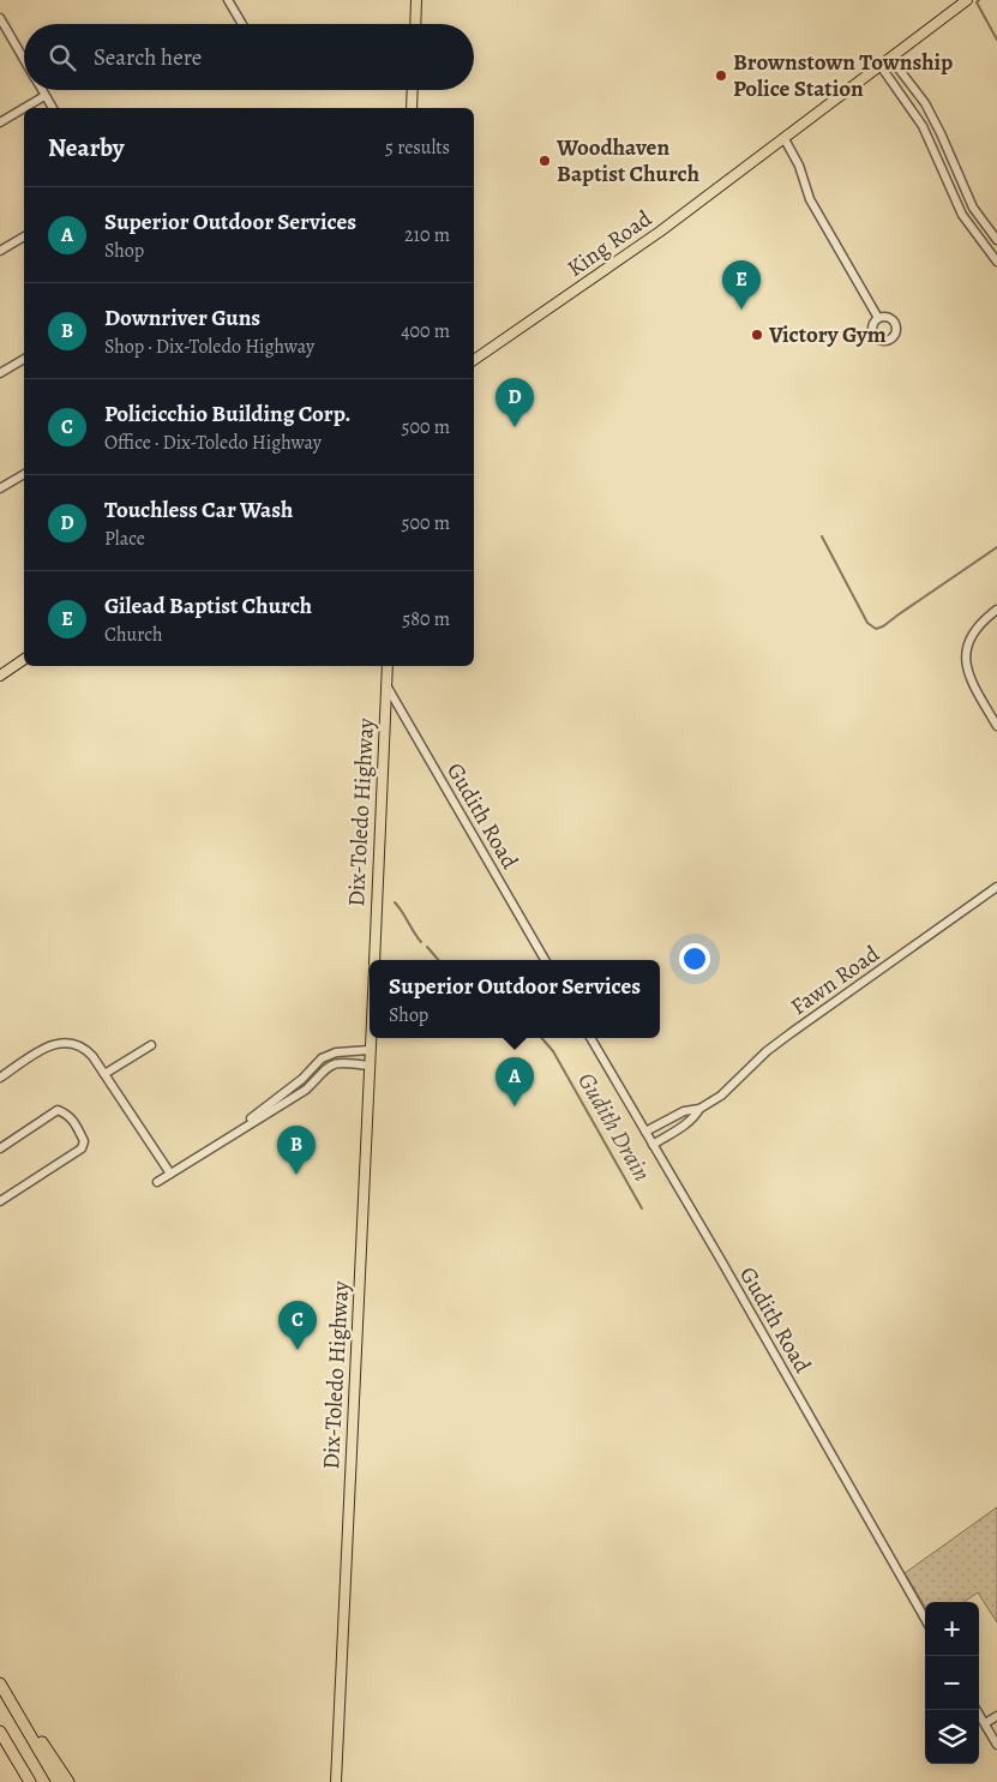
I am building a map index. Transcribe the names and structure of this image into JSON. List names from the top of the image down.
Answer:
{
  "streets": {
    "main road": ["King Road", "Dix-Toledo Highway"],
    "street": ["Gudith Road", "Fawn Road"]
  },
  "crossings": [
    ["Dix-Toledo Highway", "Gudith Road"],
    ["Gudith Road", "Fawn Road"]
  ],
  "water": ["Gudith Drain"],
  "places": ["Brownstown Township Police Station", "Woodhaven Baptist Church", "Victory Gym"],
  "page": {
    "search": "Search here",
    "heading": ["Nearby", "5 results"],
    "list": [
      {
        "mark": "A",
        "name": "Superior Outdoor Services",
        "note": "Shop",
        "value": "210 m"
      },
      {
        "mark": "B",
        "name": "Downriver Guns",
        "note": "Shop · Dix-Toledo Highway",
        "value": "400 m"
      },
      {
        "mark": "C",
        "name": "Policicchio Building Corp.",
        "note": "Office · Dix-Toledo Highway",
        "value": "500 m"
      },
      {
        "mark": "D",
        "name": "Touchless Car Wash",
        "note": "Place",
        "value": "500 m"
      },
      {
        "mark": "E",
        "name": "Gilead Baptist Church",
        "note": "Church",
        "value": "580 m"
      }
    ],
    "pins": [
      "E",
      "D",
      "A",
      "B",
      "C"
    ],
    "popup": ["Superior Outdoor Services", "Shop"],
    "map_buttons": ["+", "−"]
  }
}
